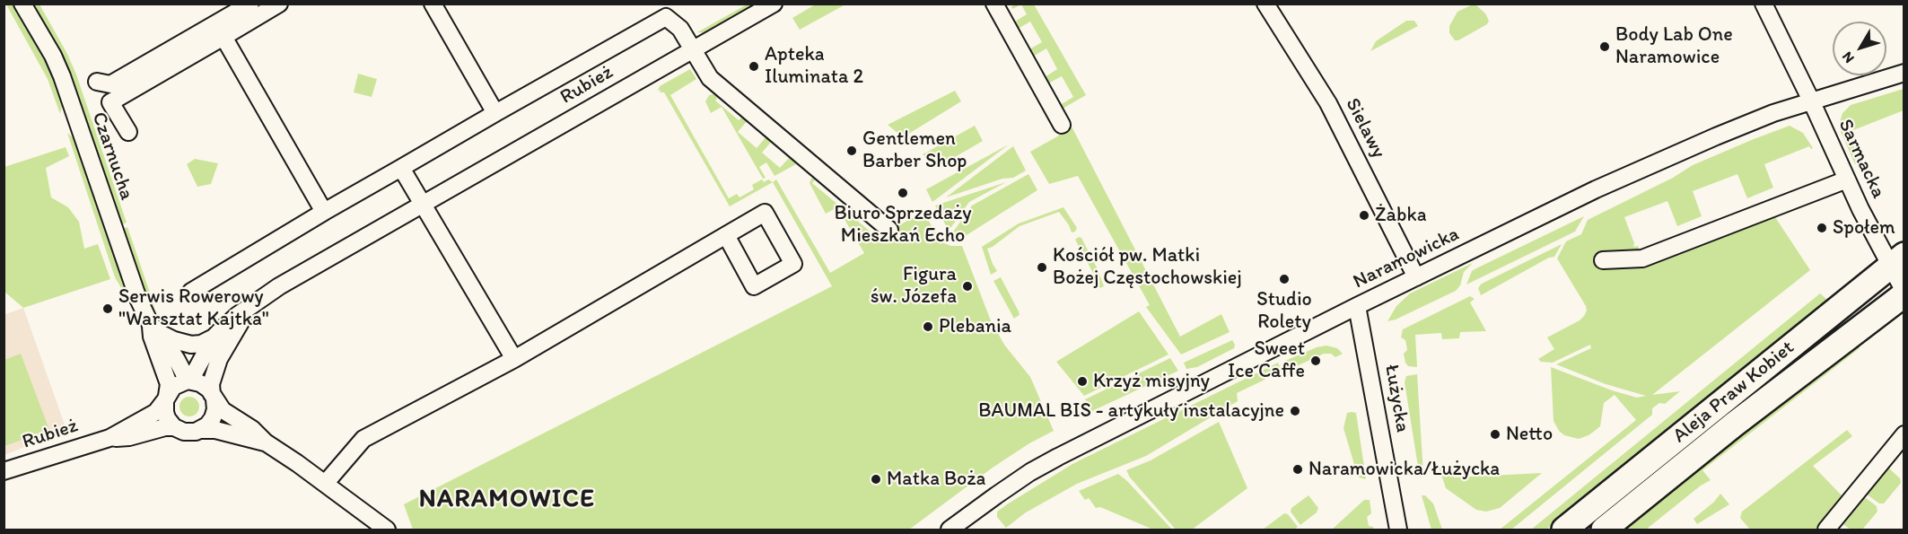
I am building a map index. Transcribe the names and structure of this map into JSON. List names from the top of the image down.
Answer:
{
  "streets": {
    "street": [
      "Rubież",
      "Sielawy",
      "Czarnucha",
      "Sarmacka",
      "Naramowicka",
      "Aleja Praw Kobiet",
      "Łużycka"
    ]
  },
  "crossings": [
    ["Rubież", "Czarnucha"],
    ["Sielawy", "Naramowicka"],
    ["Sarmacka", "Naramowicka"],
    ["Sarmacka", "Aleja Praw Kobiet"],
    ["Naramowicka", "Łużycka"]
  ],
  "districts": ["NARAMOWICE"],
  "places": [
    "Body Lab One Naramowice",
    "Apteka Iluminata 2",
    "Gentlemen Barber Shop",
    "Biuro Sprzedaży Mieszkań Echo",
    "Żabka",
    "Społem",
    "Kościół pw. Matki Bożej Częstochowskiej",
    "Studio Rolety",
    "Figura św. Józefa",
    "Serwis Rowerowy \"Warsztat Kajtka\"",
    "Plebania",
    "Sweet Ice Caffe",
    "Krzyż misyjny",
    "BAUMAL BIS - artykuły instalacyjne",
    "Netto",
    "Naramowicka/Łużycka",
    "Matka Boża"
  ],
  "north": "bottom left"
}
